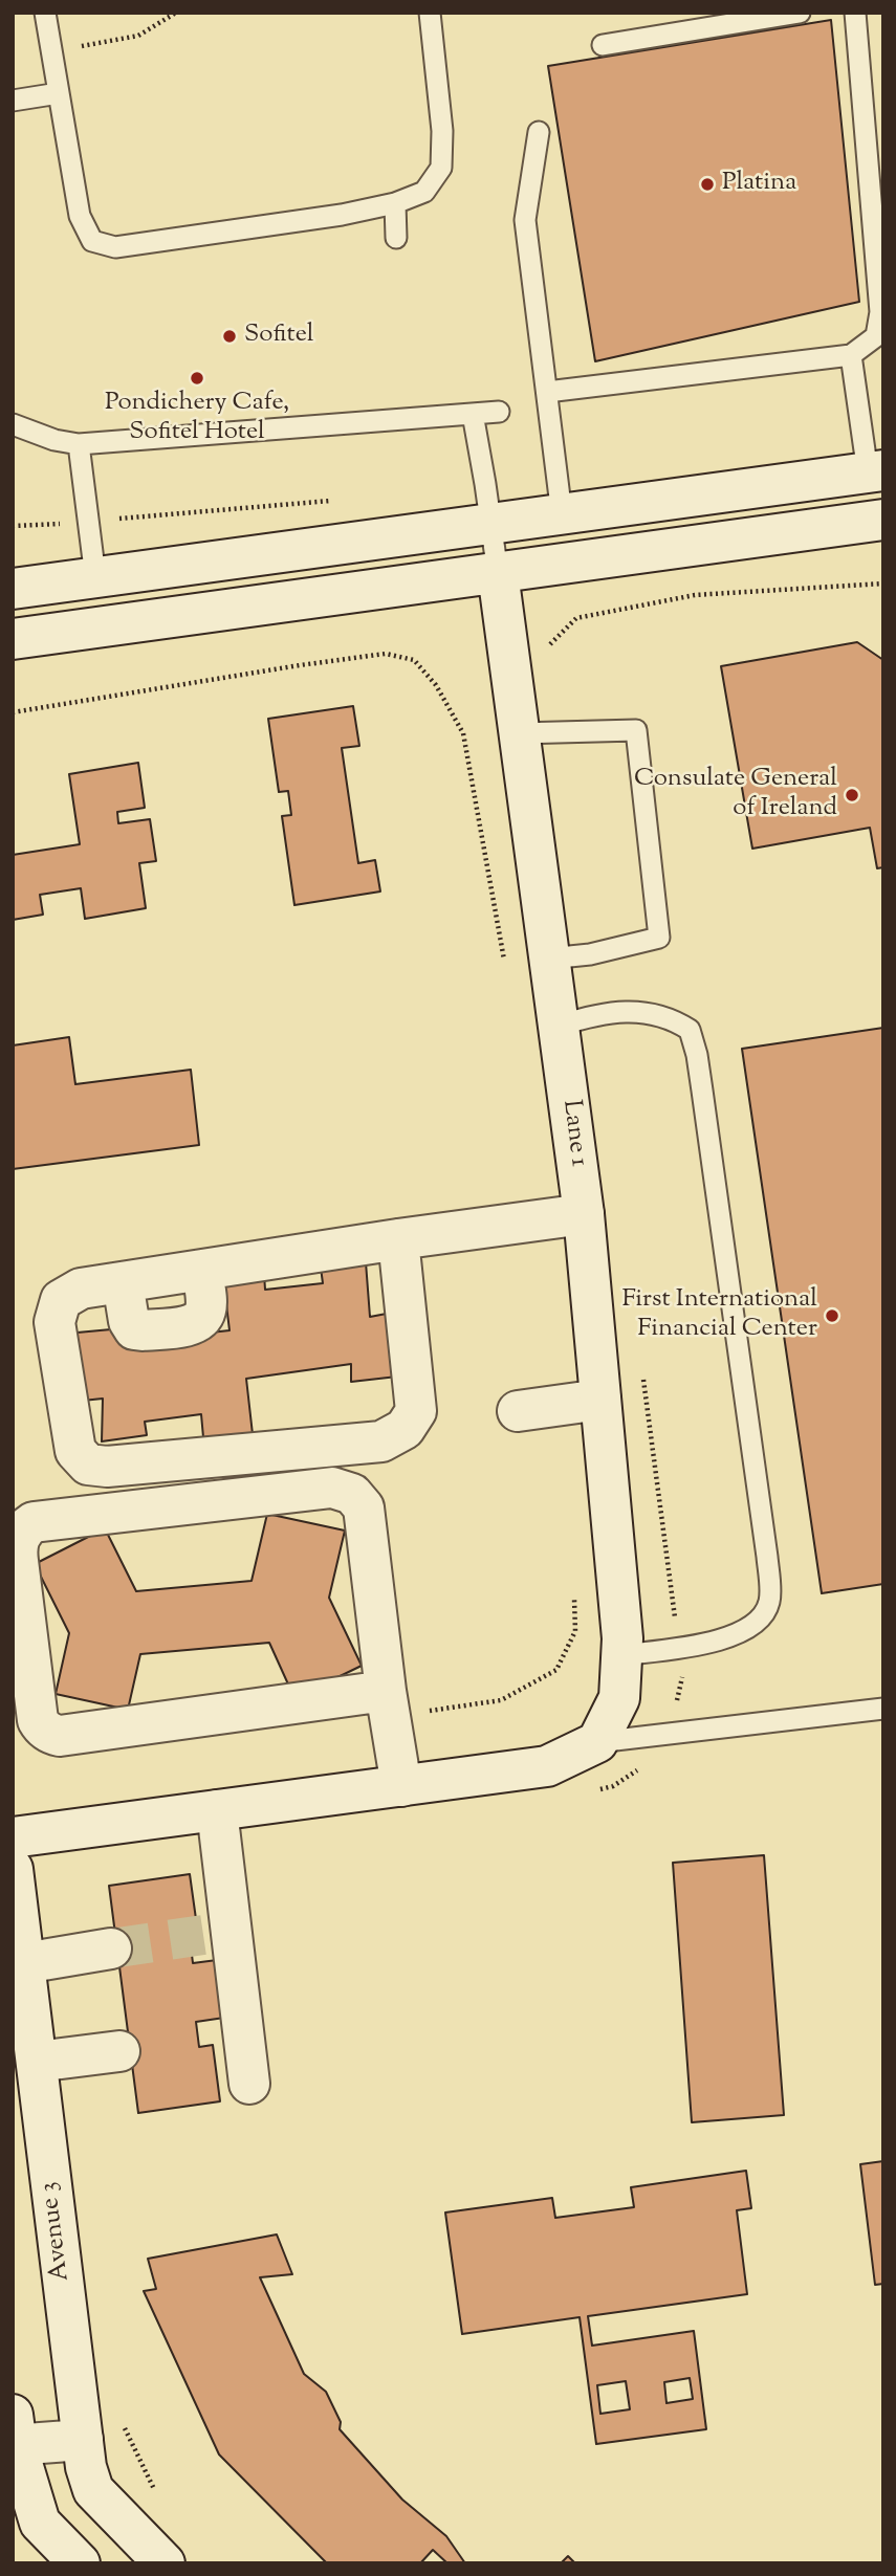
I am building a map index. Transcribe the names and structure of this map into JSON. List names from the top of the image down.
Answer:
{
  "streets": {
    "street": ["Lane 1", "Avenue 3"]
  },
  "places": [
    "Platina",
    "Sofitel",
    "Pondichery Cafe, Sofitel Hotel",
    "Consulate General of Ireland",
    "First International Financial Center"
  ]
}
